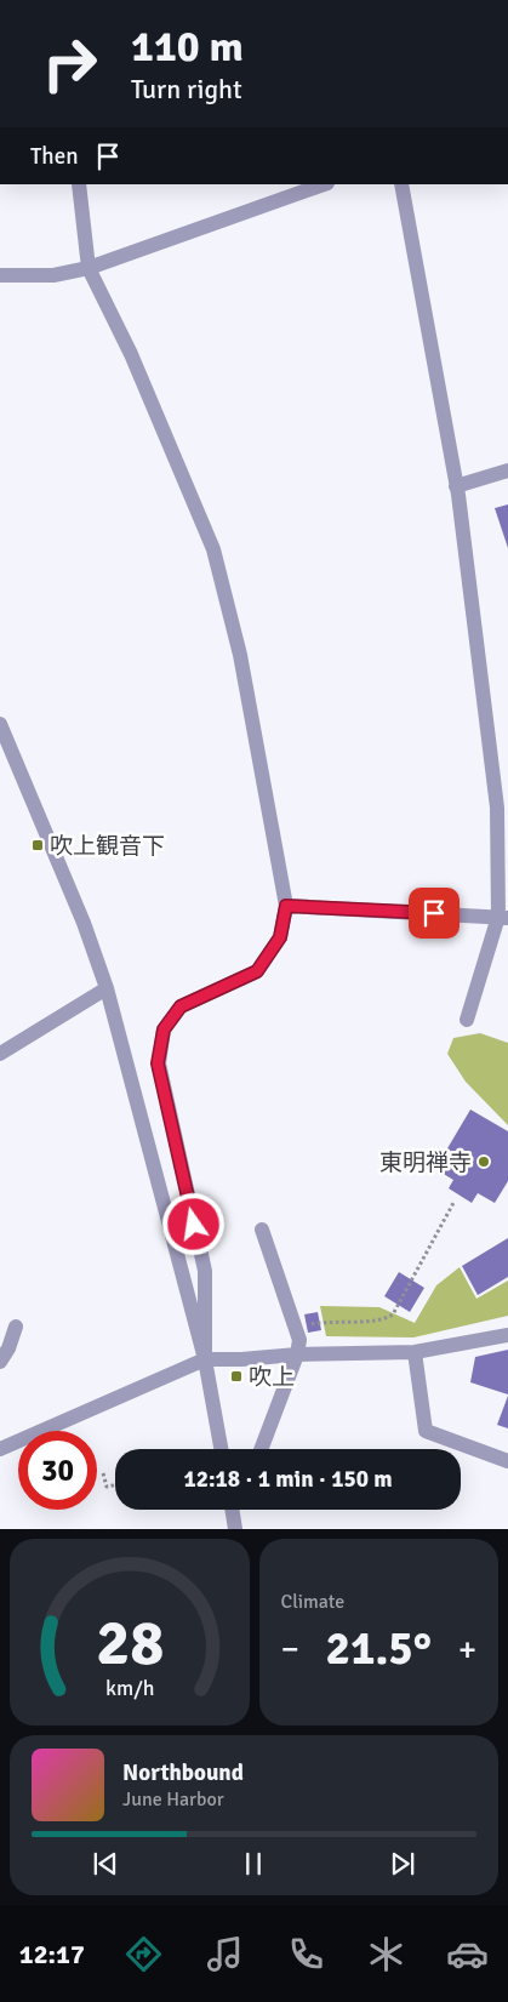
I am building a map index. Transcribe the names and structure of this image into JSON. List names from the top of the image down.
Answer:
{
  "places": {
    "transit": ["吹上観音下", "吹上"],
    "other": ["東明禅寺"]
  },
  "page": {
    "turn": ["110 m", "Turn right"],
    "then": "Then",
    "limit": "30",
    "trip": "12:18 · 1 min · 150 m",
    "tile": "Climate",
    "heat": ["−", "21.5°", "+"],
    "song": ["Northbound", "June Harbor"],
    "tabs": "12:17",
    "gauge": ["28", "km/h"]
  }
}
